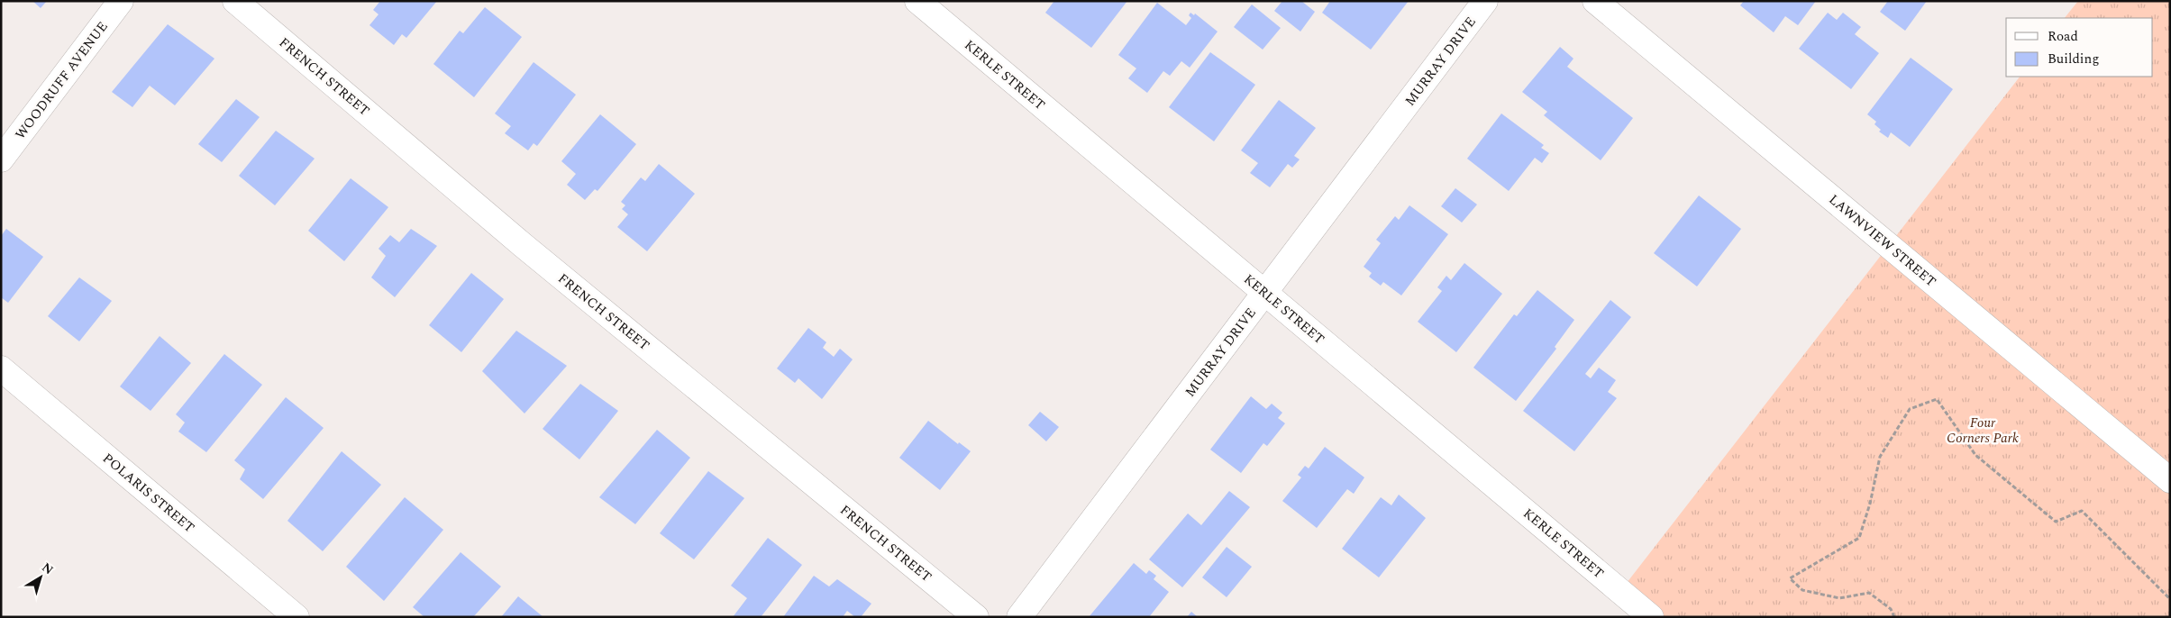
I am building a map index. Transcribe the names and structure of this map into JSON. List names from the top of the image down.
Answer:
{
  "streets": {
    "street": [
      "MURRAY DRIVE",
      "KERLE STREET",
      "FRENCH STREET",
      "WOODRUFF AVENUE",
      "LAWNVIEW STREET",
      "POLARIS STREET"
    ]
  },
  "crossings": [
    ["MURRAY DRIVE", "KERLE STREET"]
  ],
  "parks": ["Four Corners Park"],
  "legend": ["Road", "Building"],
  "north": "top right"
}
